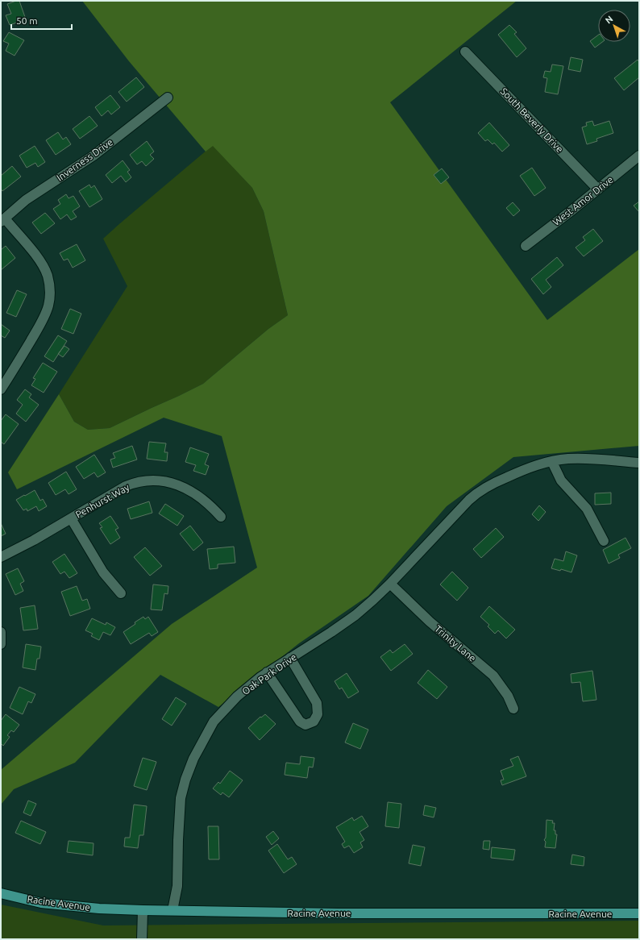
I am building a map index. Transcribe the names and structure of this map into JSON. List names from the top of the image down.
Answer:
{
  "streets": {
    "main road": ["Racine Avenue"],
    "street": [
      "South Beverly Drive",
      "Inverness Drive",
      "West Amor Drive",
      "Penhurst Way",
      "Trinity Lane",
      "Oak Park Drive"
    ]
  },
  "crossings": [
    ["South Beverly Drive", "West Amor Drive"],
    ["Trinity Lane", "Oak Park Drive"],
    ["Oak Park Drive", "Racine Avenue"]
  ],
  "scale_bar": "50 m",
  "north": "top left"
}
